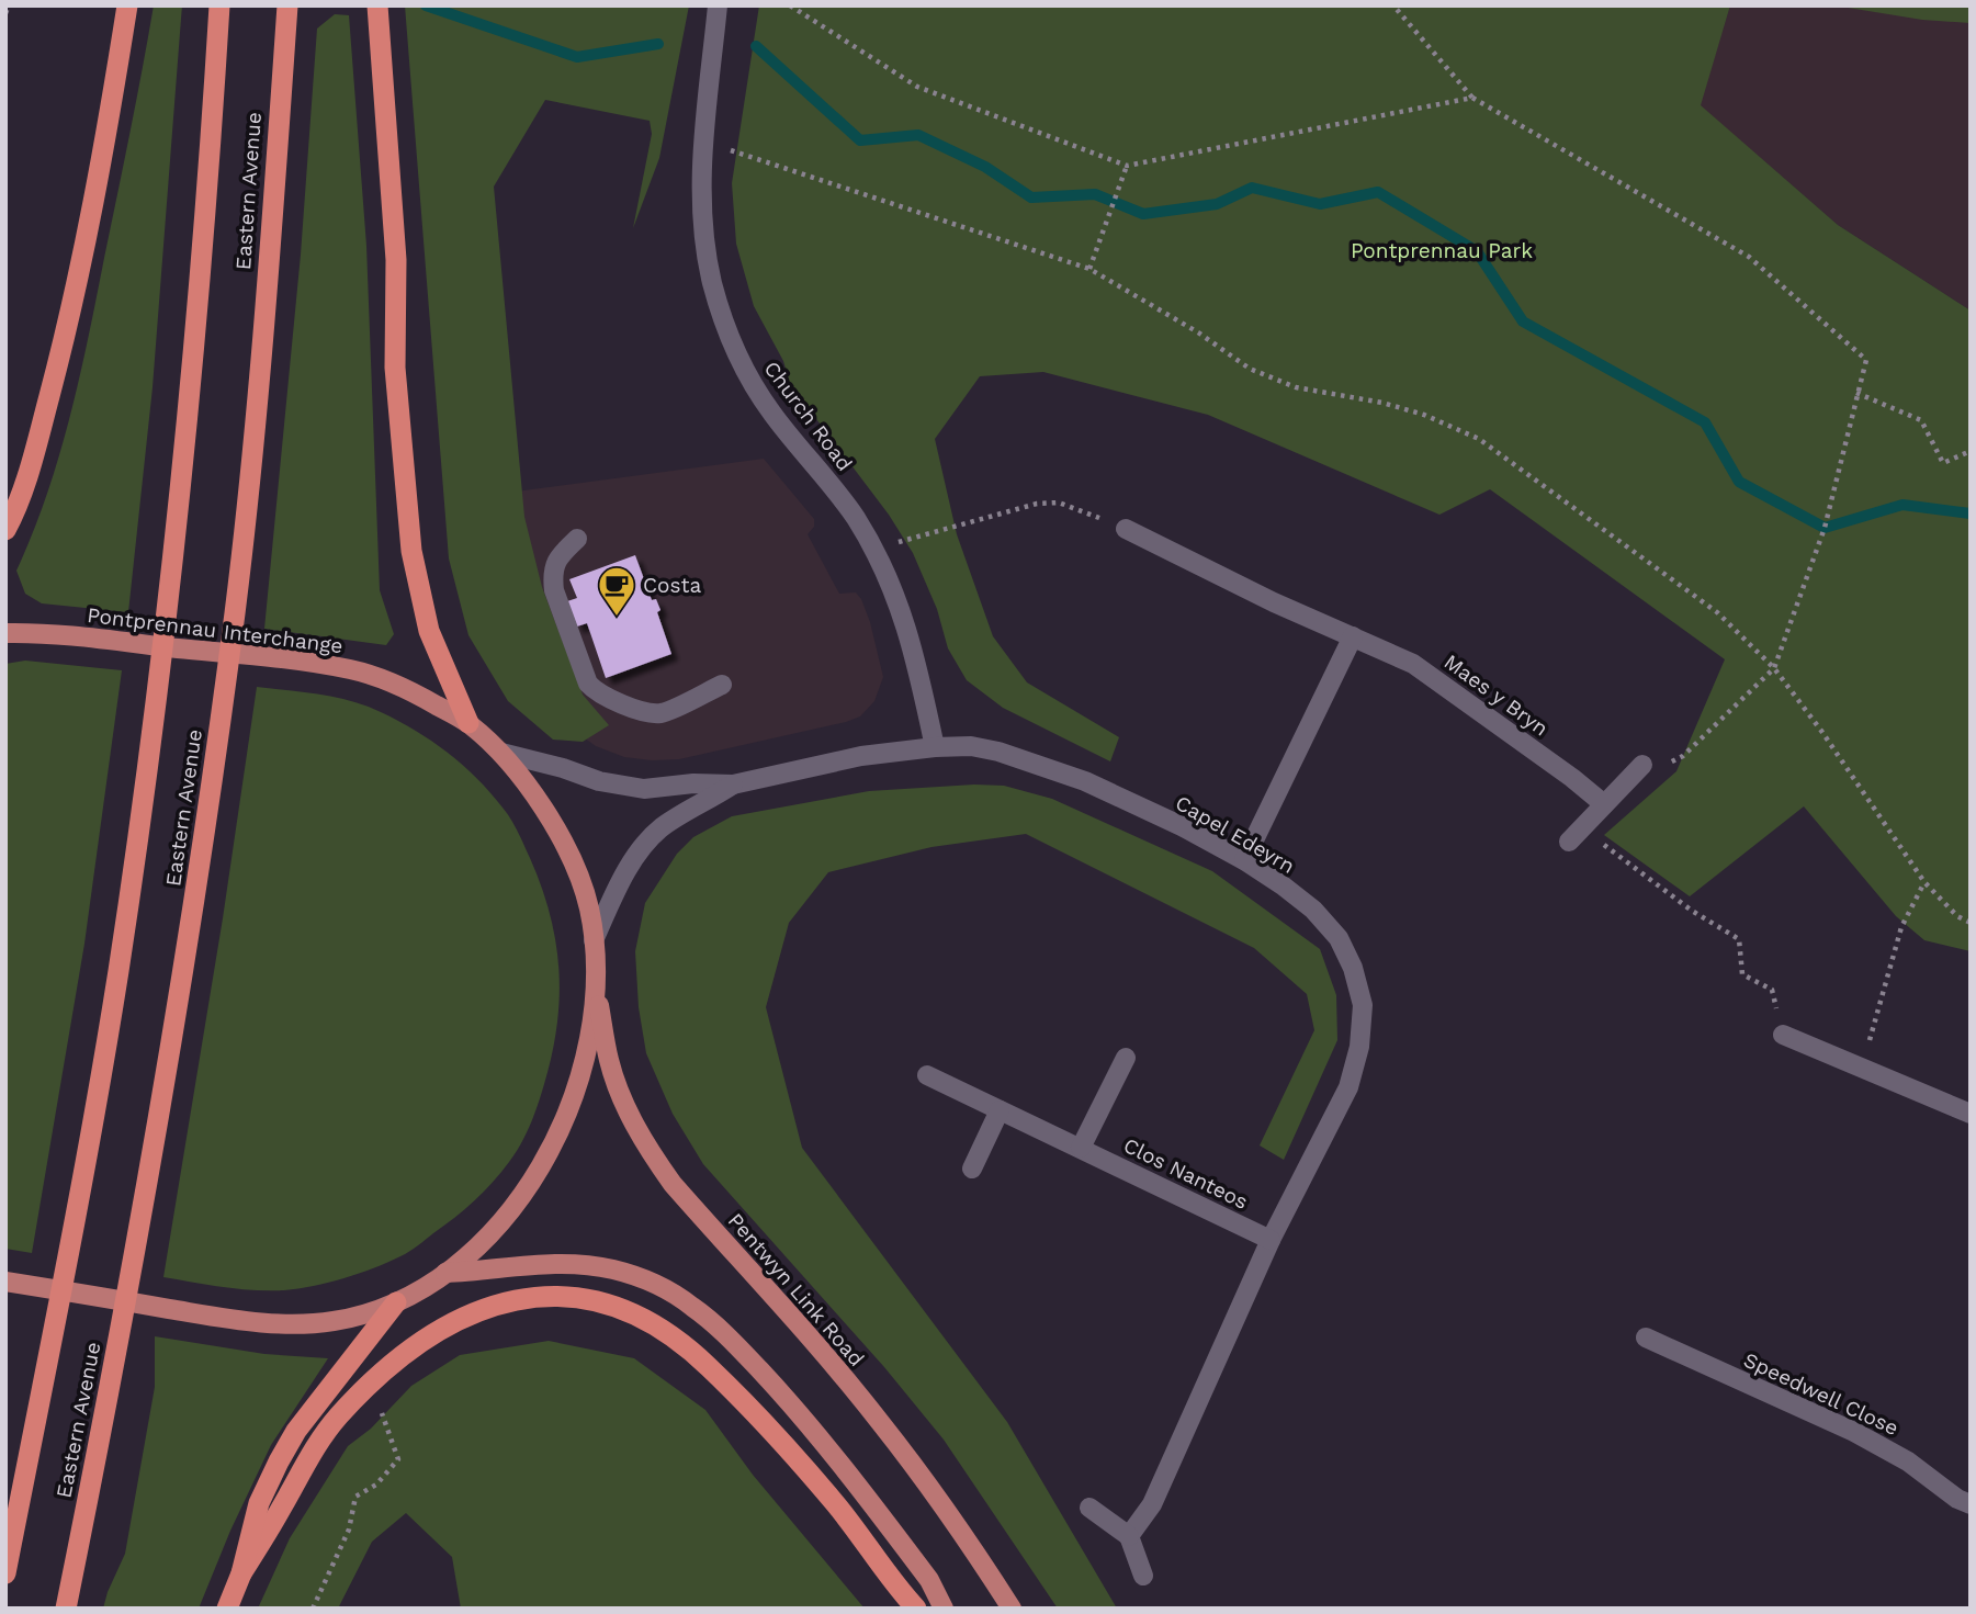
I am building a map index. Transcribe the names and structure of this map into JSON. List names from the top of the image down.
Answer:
{
  "streets": {
    "highway": ["Eastern Avenue"],
    "main road": ["Pontprennau Interchange", "Pentwyn Link Road"],
    "street": [
      "Church Road",
      "Maes y Bryn",
      "Capel Edeyrn",
      "Clos Nanteos",
      "Speedwell Close"
    ]
  },
  "crossings": [
    ["Church Road", "Capel Edeyrn"],
    ["Pontprennau Interchange", "Capel Edeyrn"],
    ["Pontprennau Interchange", "Pentwyn Link Road"],
    ["Capel Edeyrn", "Clos Nanteos"]
  ],
  "parks": ["Pontprennau Park"],
  "places": {
    "cafe": ["Costa"]
  }
}
